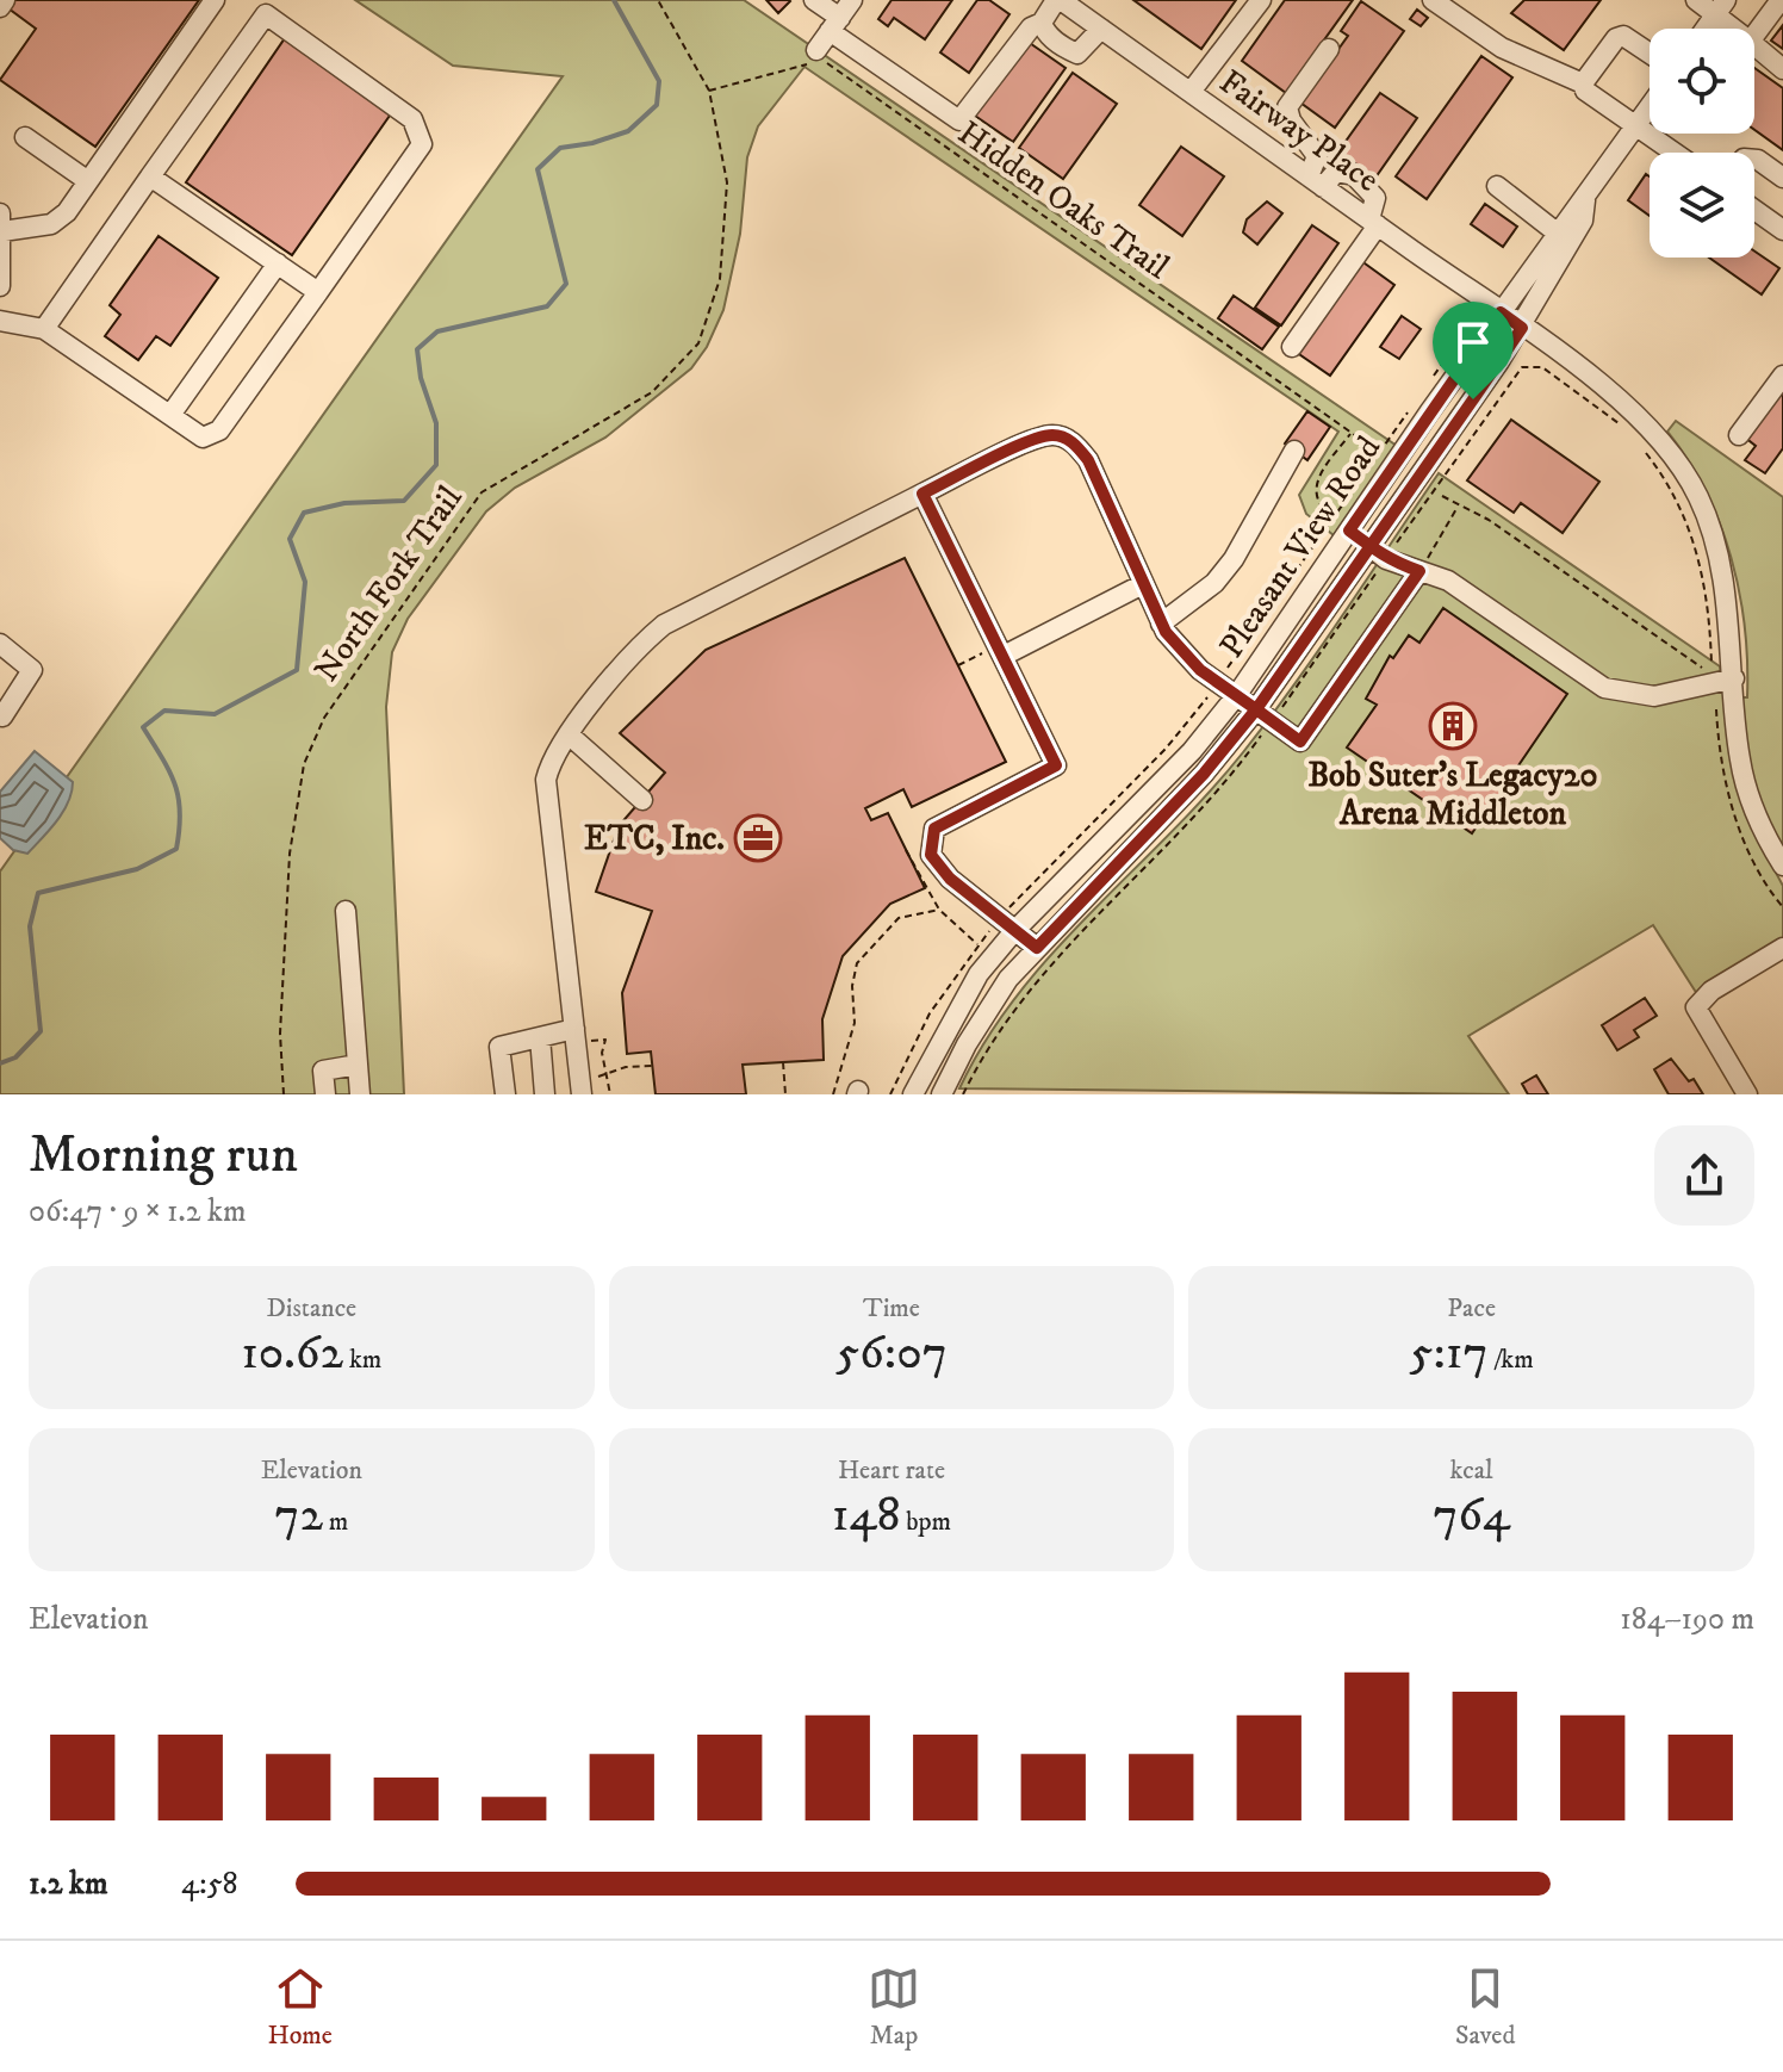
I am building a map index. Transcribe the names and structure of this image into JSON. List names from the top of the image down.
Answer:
{
  "streets": {
    "street": ["Fairway Place", "Pleasant View Road"],
    "path": ["Hidden Oaks Trail", "North Fork Trail"]
  },
  "crossings": [
    ["Fairway Place", "Pleasant View Road"],
    ["Hidden Oaks Trail", "North Fork Trail"]
  ],
  "places": {
    "building": ["Bob Suter's Legacy20 Arena Middleton"],
    "office": ["ETC, Inc."]
  },
  "page": {
    "heading": ["Morning run", "06:47 · 9 × 1.2 km"],
    "stats": [
      ["Distance", "10.62 km"],
      ["Time", "56:07"],
      ["Pace", "5:17 /km"],
      ["Elevation", "72 m"],
      ["Heart rate", "148 bpm"],
      ["kcal", "764"]
    ],
    "chart": ["Elevation", "184–190 m"],
    "list": [
      {
        "name": "1.2 km",
        "note": "4:58"
      }
    ],
    "tabs": ["Home", "Map", "Saved"]
  }
}
